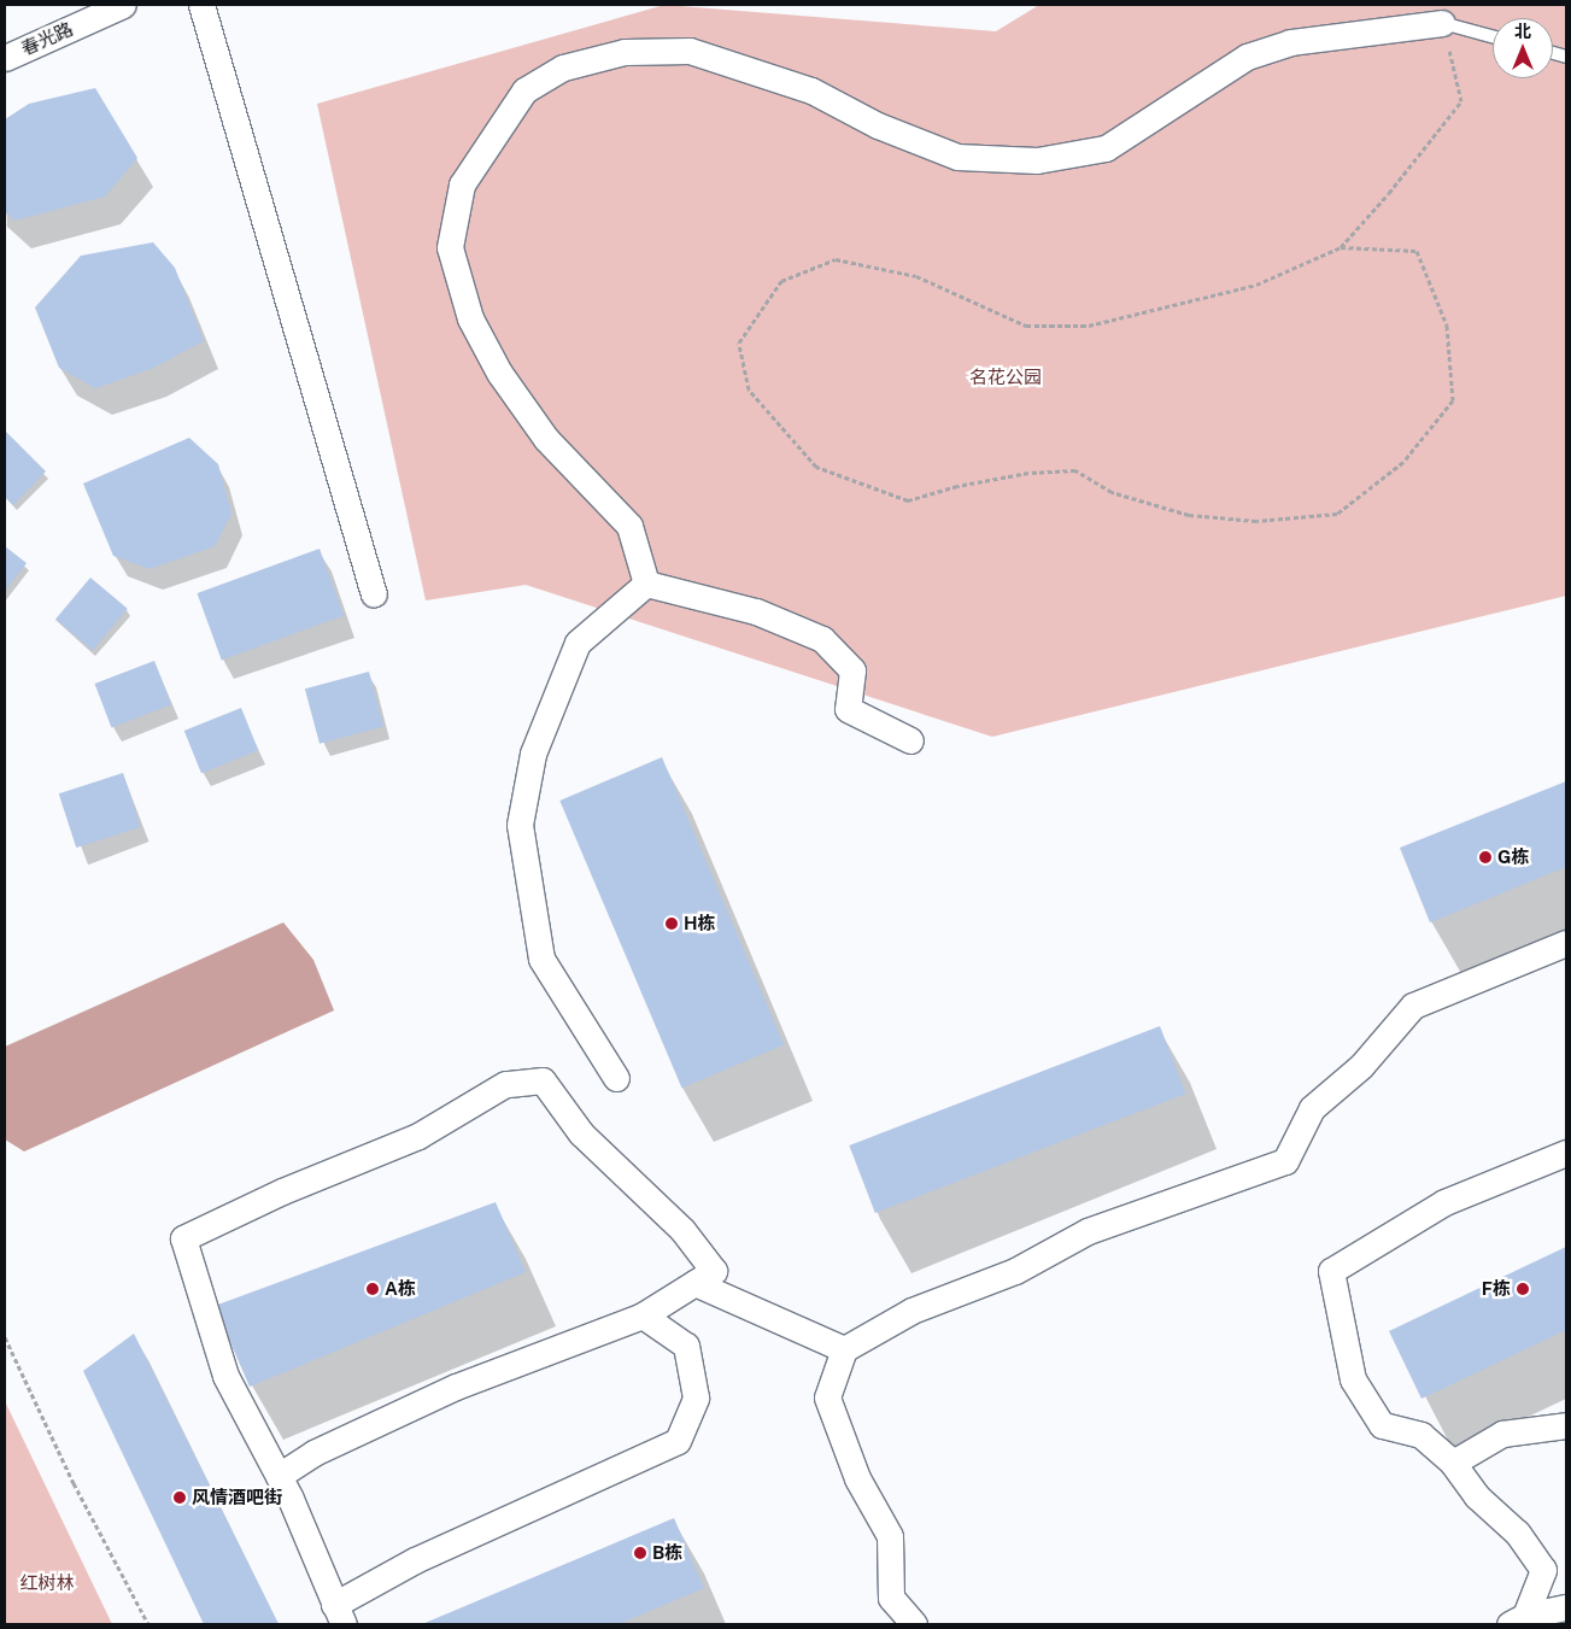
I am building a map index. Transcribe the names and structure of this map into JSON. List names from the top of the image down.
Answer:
{
  "streets": {
    "street": ["春光路"]
  },
  "parks": ["名花公园", "红树林"],
  "places": [
    "G栋",
    "H栋",
    "A栋",
    "F栋",
    "风情酒吧街",
    "B栋"
  ],
  "north": "top"
}
